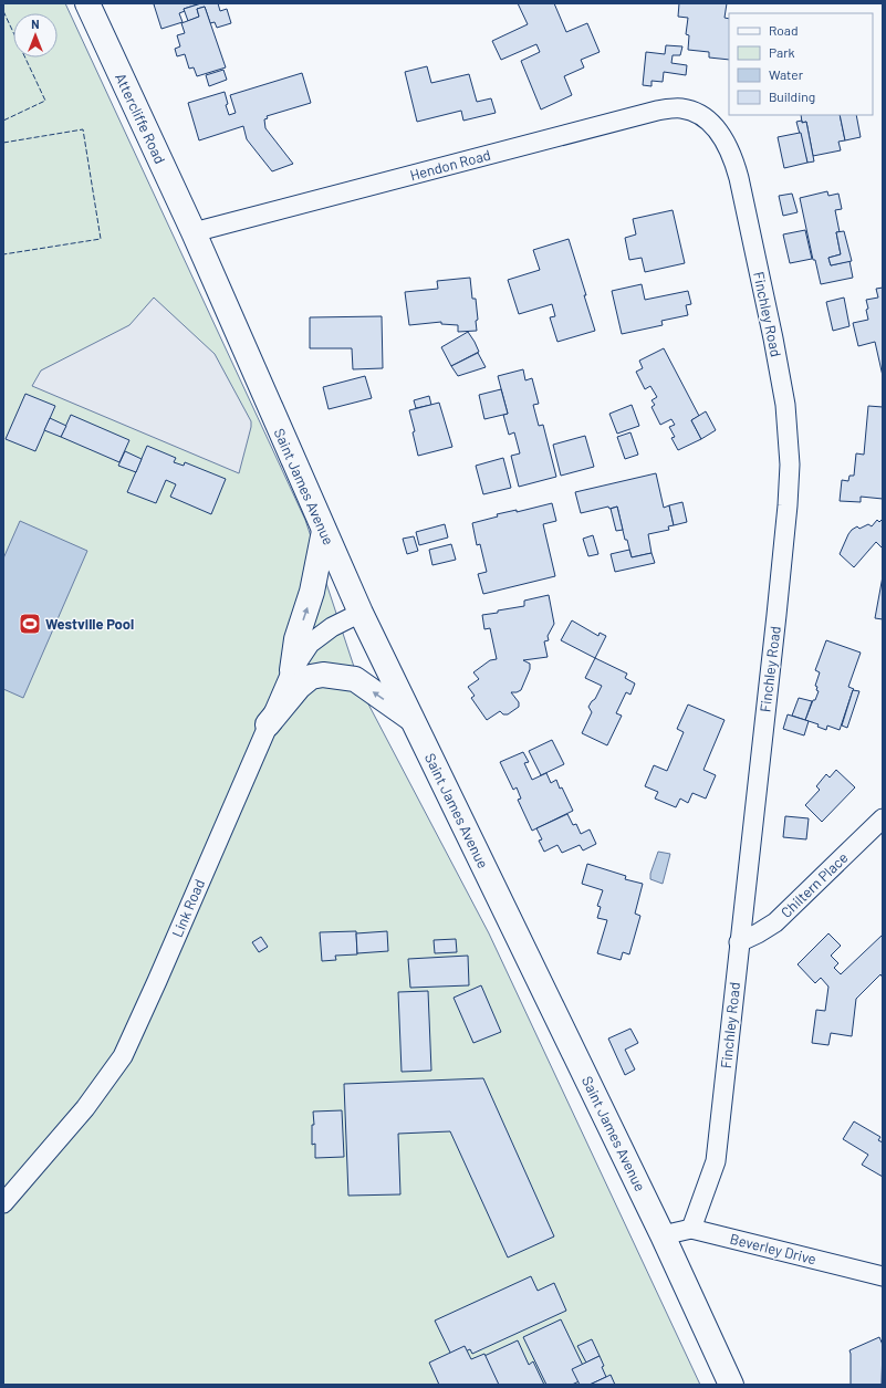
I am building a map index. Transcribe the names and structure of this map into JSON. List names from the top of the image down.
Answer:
{
  "streets": {
    "main road": ["Attercliffe Road", "Saint James Avenue"],
    "street": [
      "Hendon Road",
      "Finchley Road",
      "Chiltern Place",
      "Link Road",
      "Beverley Drive"
    ]
  },
  "crossings": [
    ["Attercliffe Road", "Hendon Road"],
    ["Attercliffe Road", "Saint James Avenue"],
    ["Hendon Road", "Finchley Road"],
    ["Hendon Road", "Saint James Avenue"],
    ["Finchley Road", "Chiltern Place"],
    ["Finchley Road", "Beverley Drive"],
    ["Saint James Avenue", "Link Road"],
    ["Saint James Avenue", "Beverley Drive"]
  ],
  "places": {
    "sports": ["Westville Pool"]
  },
  "legend": [
    "Road",
    "Park",
    "Water",
    "Building"
  ],
  "north": "top"
}
